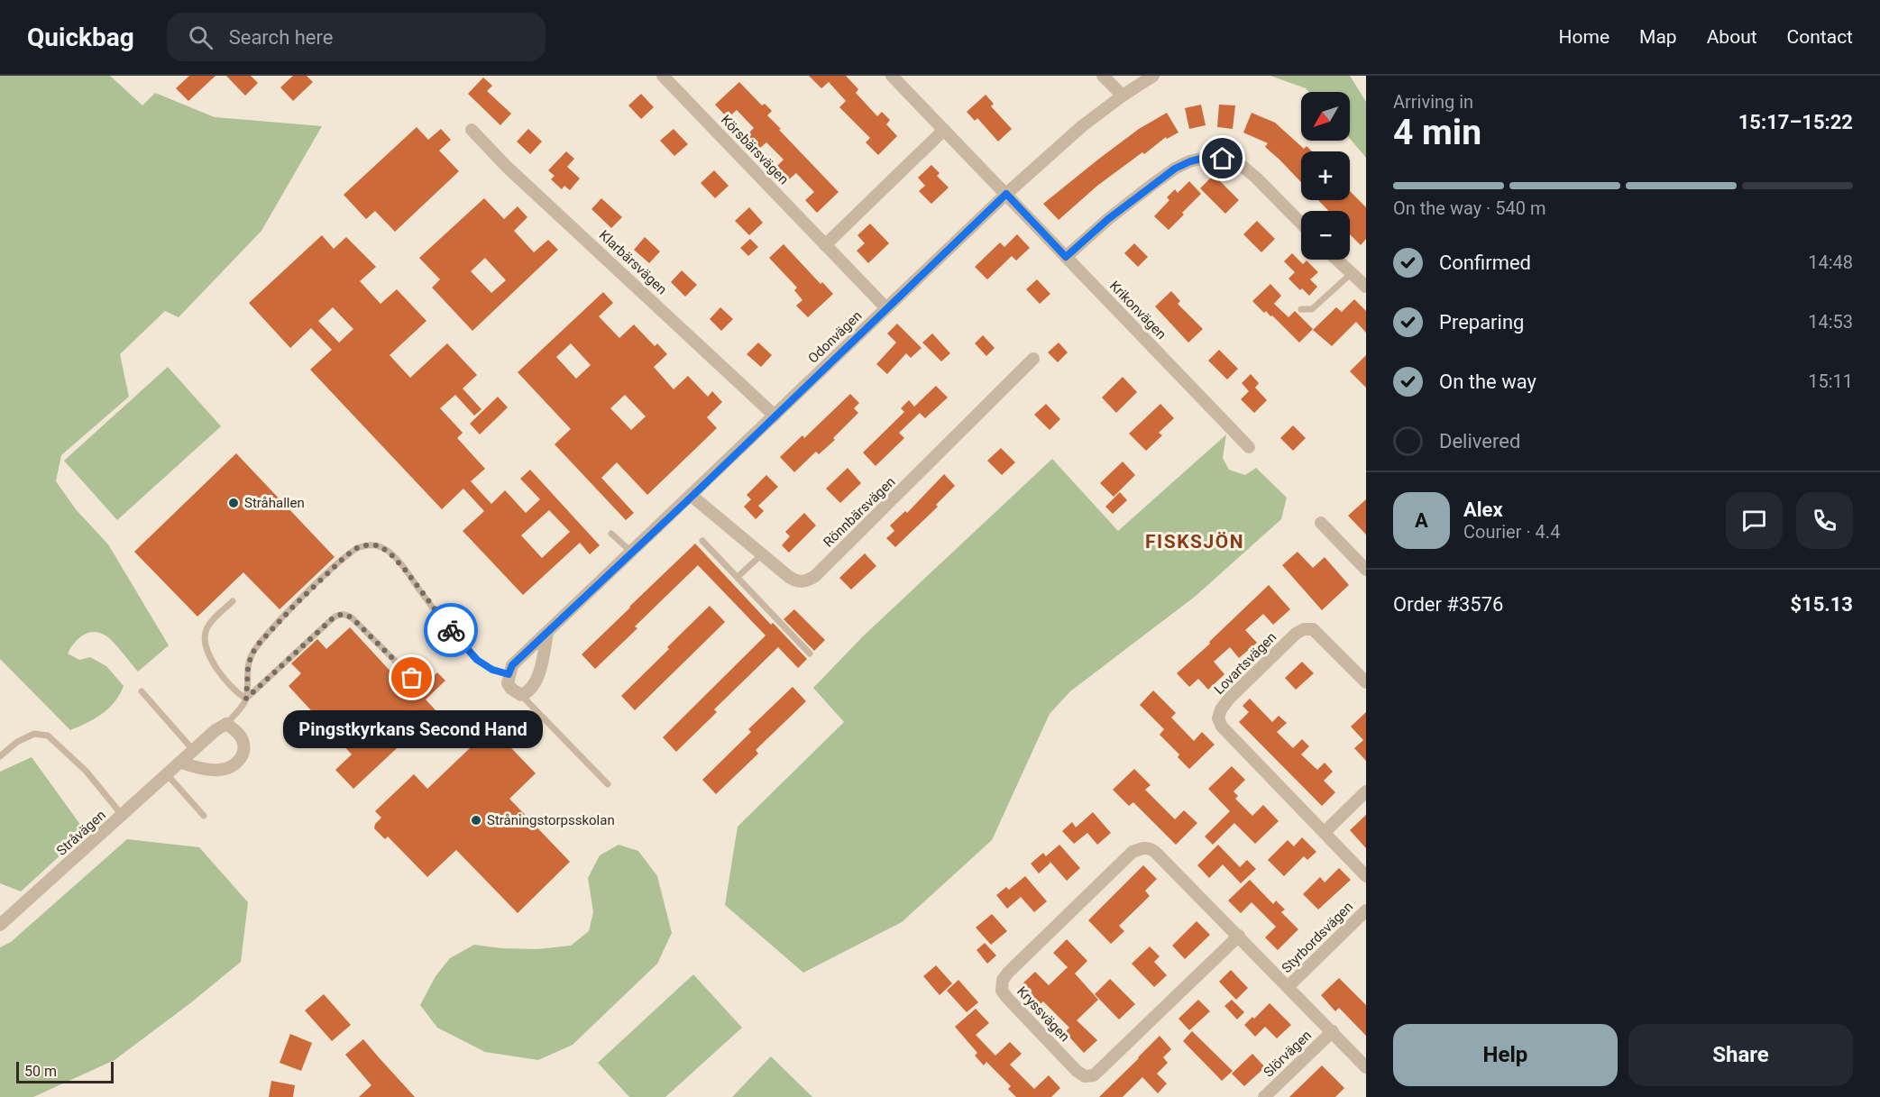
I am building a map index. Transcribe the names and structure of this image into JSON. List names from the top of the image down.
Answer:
{
  "streets": {
    "street": [
      "Körsbärsvägen",
      "Klarbärsvägen",
      "Krikonvägen",
      "Odonvägen",
      "Rönnbärsvägen",
      "Lovartsvägen",
      "Stråvägen",
      "Styrbordsvägen",
      "Kryssvägen",
      "Slörvägen"
    ]
  },
  "crossings": [
    ["Körsbärsvägen", "Odonvägen"],
    ["Klarbärsvägen", "Odonvägen"],
    ["Krikonvägen", "Odonvägen"],
    ["Odonvägen", "Rönnbärsvägen"],
    ["Styrbordsvägen", "Kryssvägen"],
    ["Styrbordsvägen", "Slörvägen"],
    ["Kryssvägen", "Slörvägen"]
  ],
  "districts": ["FISKSJÖN"],
  "places": ["Stråhallen", "Pingstkyrkans Second Hand", "Stråningstorpsskolan"],
  "scale_bar": "50 m",
  "north": "bottom left",
  "page": {
    "header": "Quickbag",
    "search": "Search here",
    "nav": [
      "Home",
      "Map",
      "About",
      "Contact"
    ],
    "heading": ["4 min", "Arriving in", "15:17–15:22"],
    "panel": [
      "Alex",
      "Courier · 4.4",
      "Order #3576",
      "$15.13"
    ],
    "map_buttons": ["+", "−"],
    "bar": "On the way · 540 m",
    "list": [
      ["Confirmed", "14:48"],
      ["Preparing", "14:53"],
      ["On the way", "15:11"],
      "Delivered"
    ],
    "round": "A",
    "bubble": "Pingstkyrkans Second Hand",
    "buttons": ["Help", "Share"],
    "scale": "50 m"
  }
}
